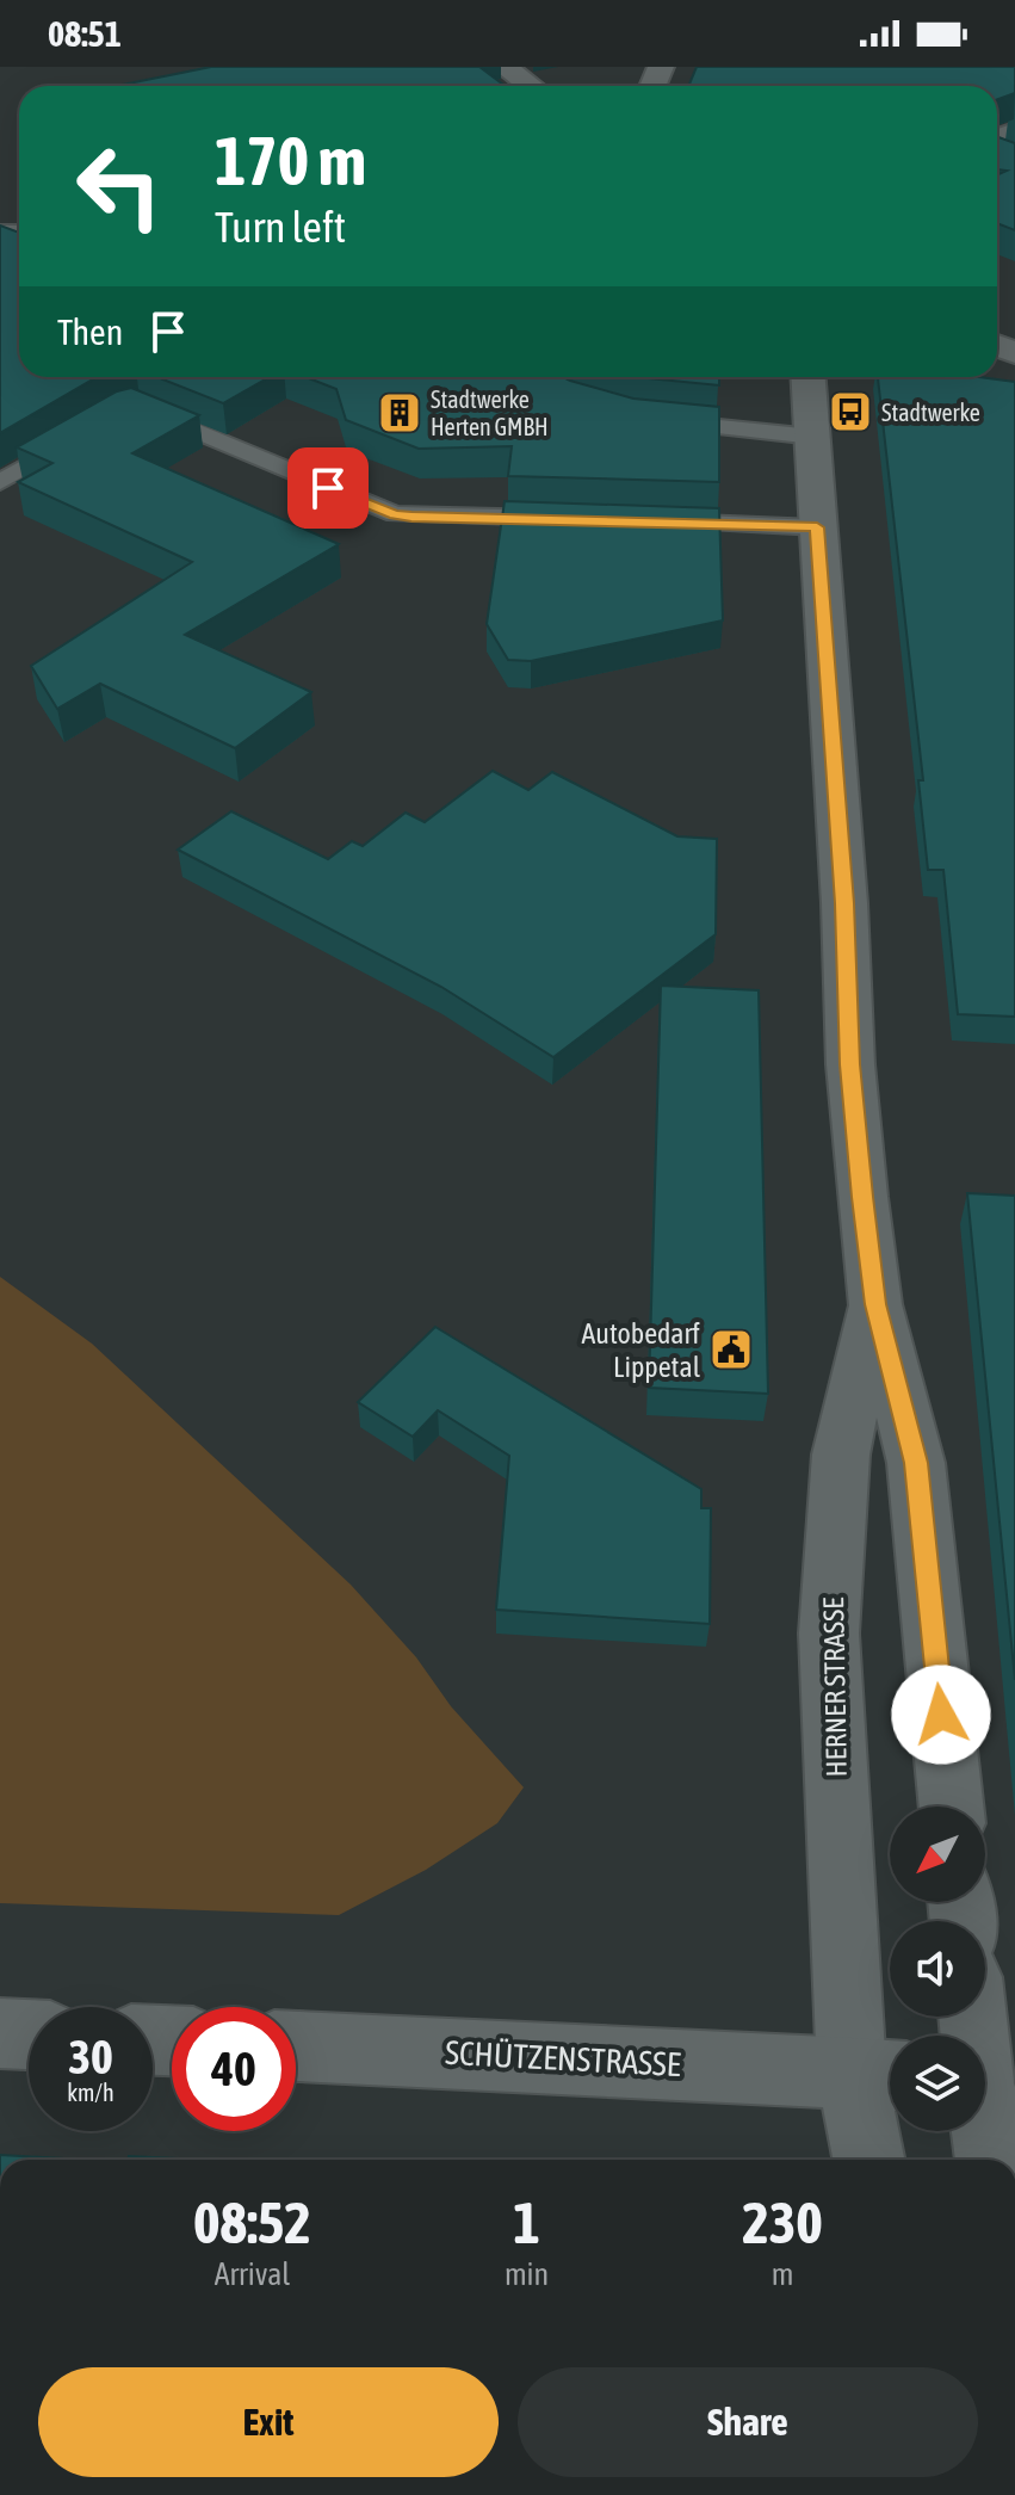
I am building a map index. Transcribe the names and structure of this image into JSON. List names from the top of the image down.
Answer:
{
  "streets": {
    "street": ["HERNER STRASSE", "SCHÜTZENSTRASSE"]
  },
  "crossings": [
    ["HERNER STRASSE", "SCHÜTZENSTRASSE"]
  ],
  "places": {
    "bus stop": ["Stadtwerke"],
    "building": ["Stadtwerke Herten GMBH"],
    "public building": ["Autobedarf Lippetal"]
  },
  "north": "bottom left",
  "page": {
    "status": "08:51",
    "turn": ["170 m", "Turn left"],
    "then": "Then",
    "speed": "30 km/h",
    "limit": "40",
    "eta": [
      "08:52",
      "Arrival",
      "1",
      "min",
      "230",
      "m"
    ],
    "buttons": ["Exit", "Share"]
  }
}
